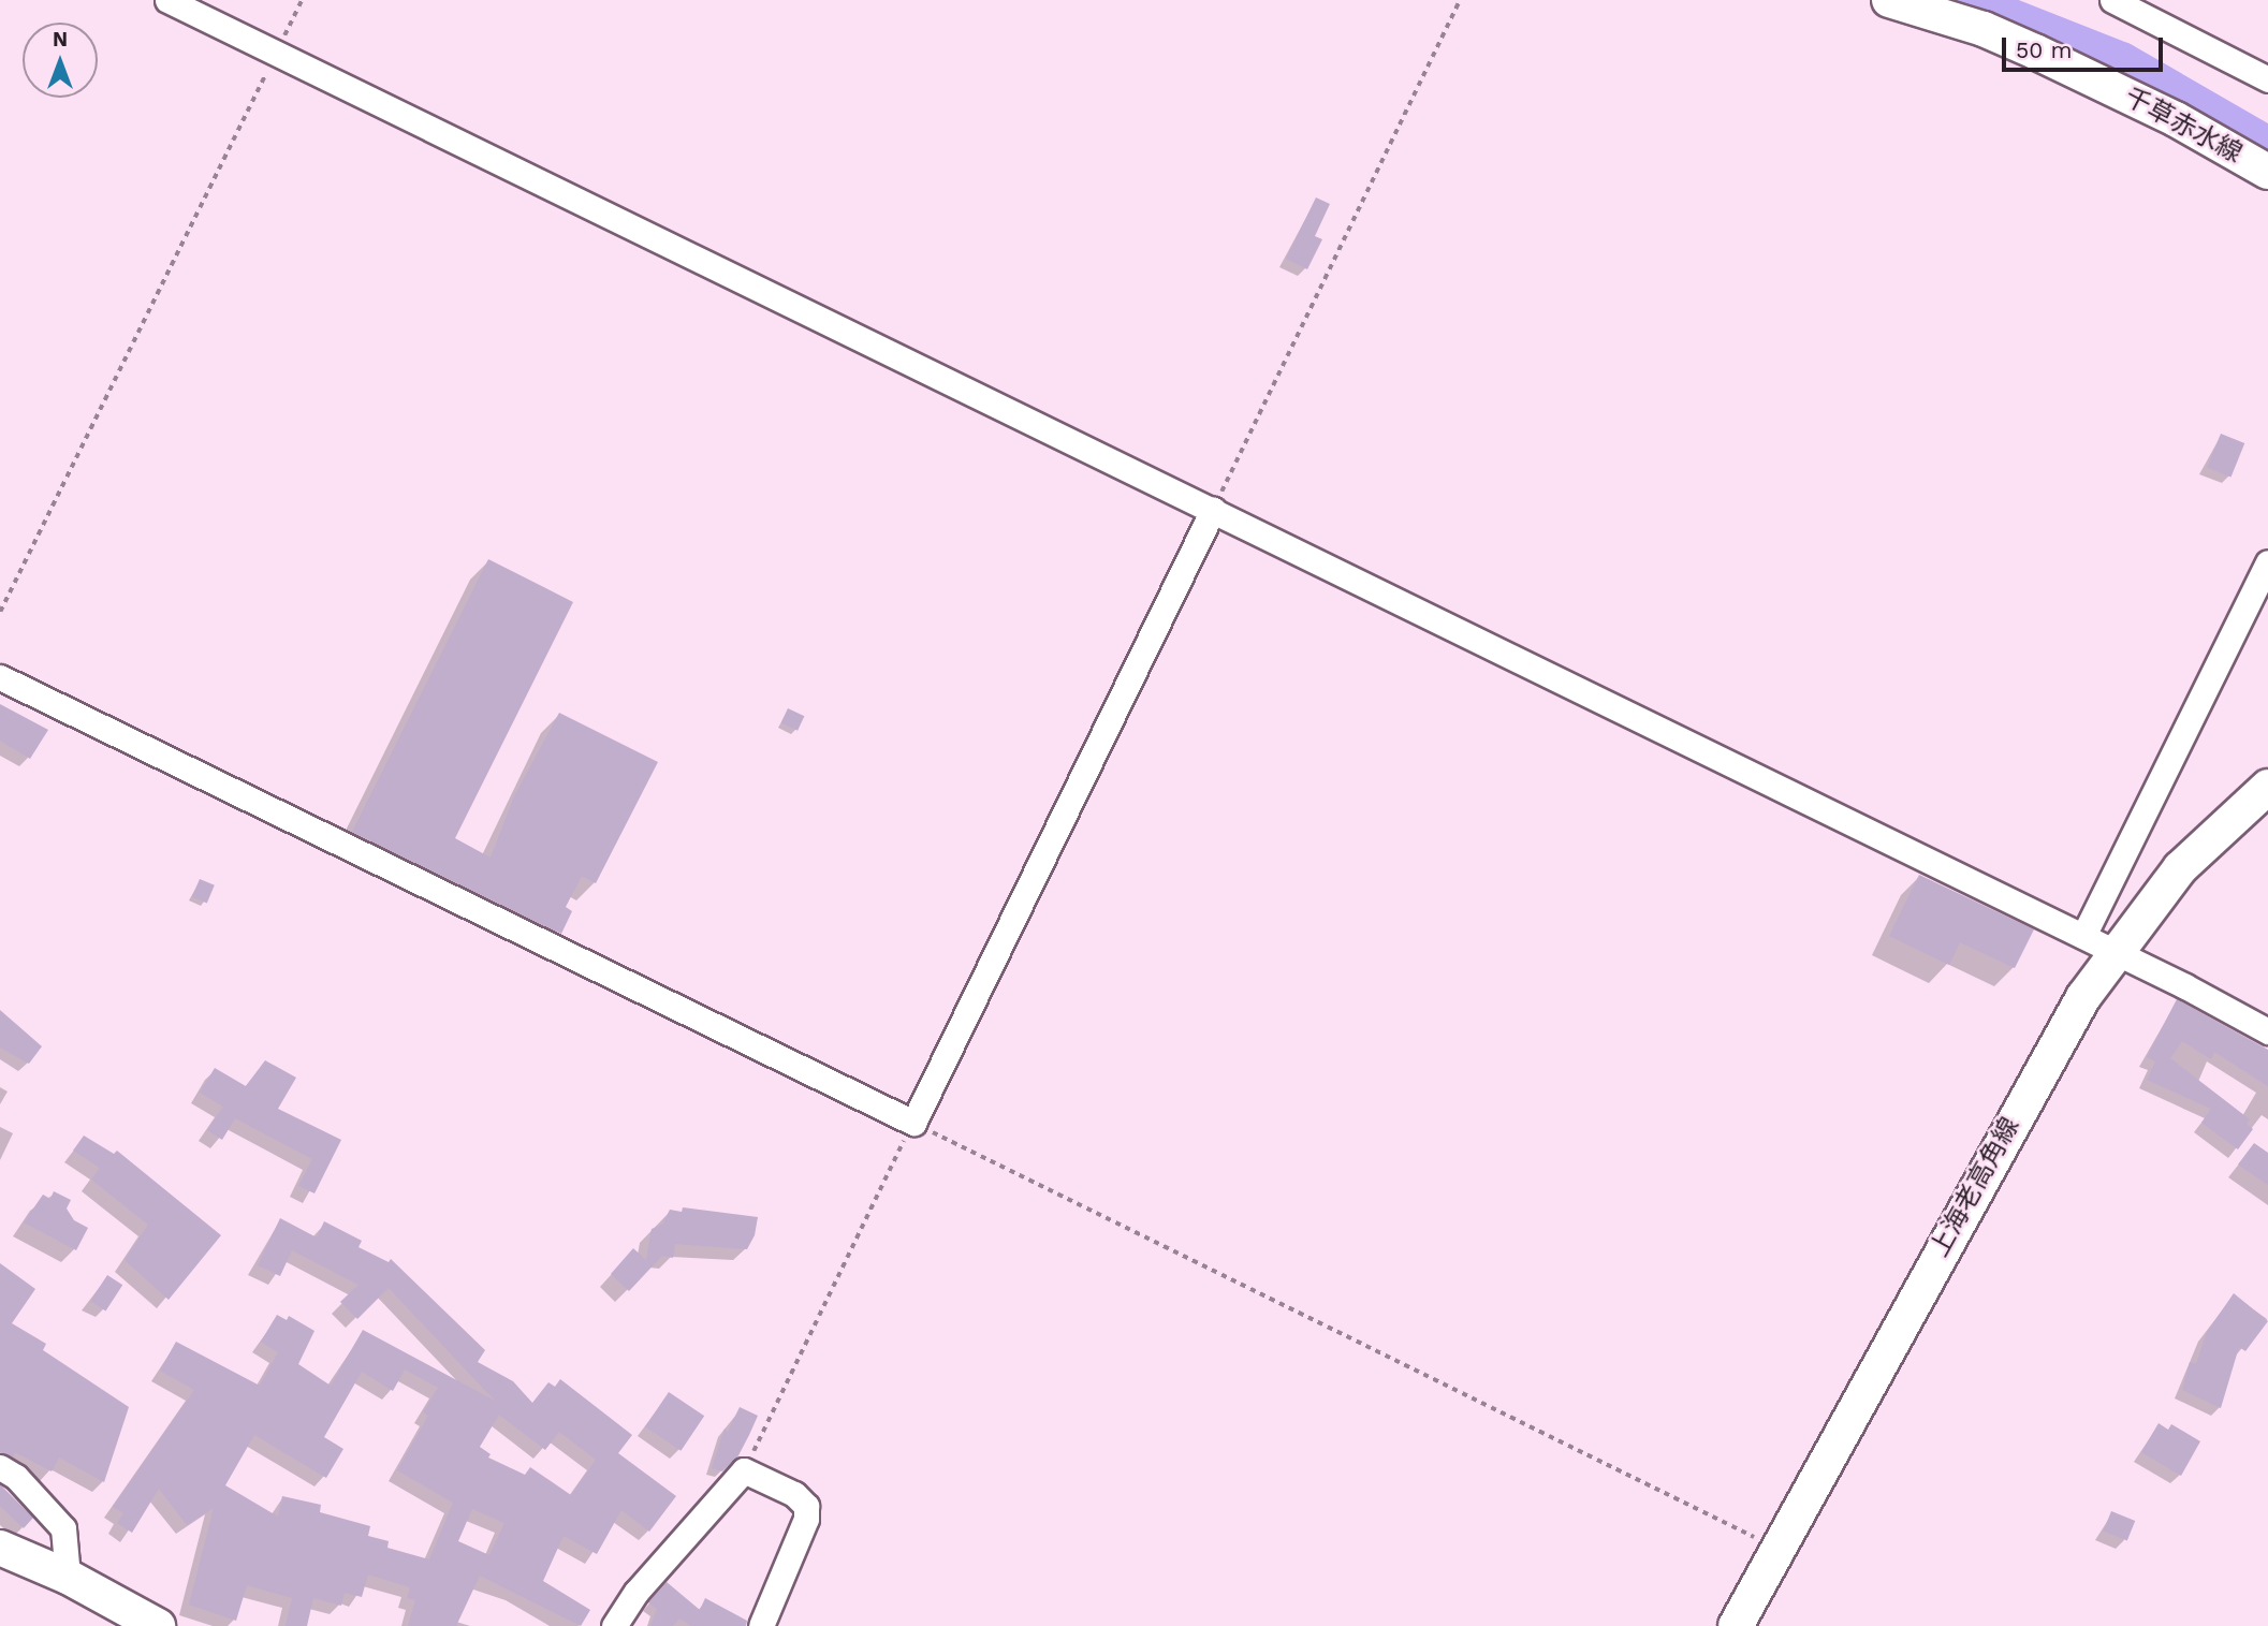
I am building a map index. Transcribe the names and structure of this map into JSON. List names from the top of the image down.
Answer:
{
  "streets": {
    "main road": ["千草赤水線", "上海老高角線"]
  },
  "scale_bar": "50 m",
  "north": "top"
}
